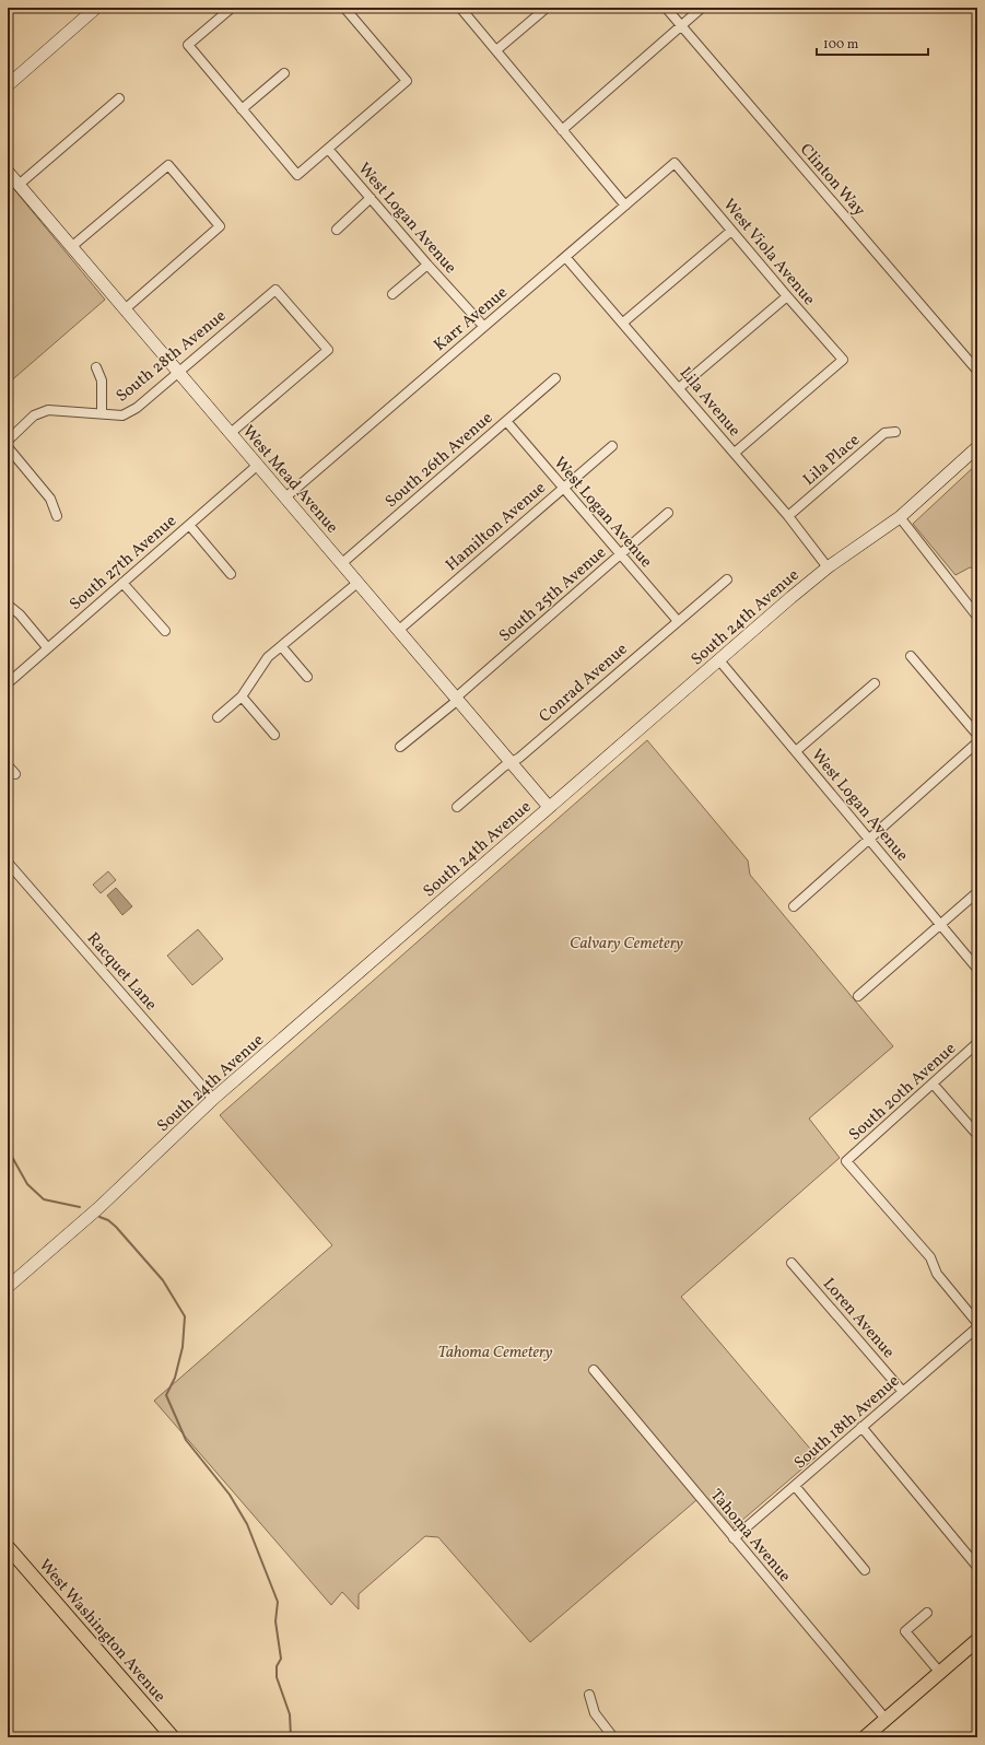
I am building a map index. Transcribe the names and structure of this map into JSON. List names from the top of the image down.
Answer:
{
  "streets": {
    "main road": ["West Washington Avenue"],
    "street": [
      "Clinton Way",
      "West Logan Avenue",
      "West Viola Avenue",
      "Karr Avenue",
      "South 28th Avenue",
      "Lila Avenue",
      "South 26th Avenue",
      "Lila Place",
      "West Mead Avenue",
      "Hamilton Avenue",
      "South 27th Avenue",
      "South 25th Avenue",
      "South 24th Avenue",
      "Conrad Avenue",
      "Racquet Lane",
      "South 20th Avenue",
      "Loren Avenue",
      "South 18th Avenue",
      "Tahoma Avenue"
    ]
  },
  "crossings": [
    ["West Logan Avenue", "Karr Avenue"],
    ["West Logan Avenue", "South 26th Avenue"],
    ["West Logan Avenue", "Hamilton Avenue"],
    ["West Logan Avenue", "South 25th Avenue"],
    ["West Logan Avenue", "South 24th Avenue"],
    ["West Logan Avenue", "Conrad Avenue"],
    ["West Viola Avenue", "Karr Avenue"],
    ["West Viola Avenue", "Lila Avenue"],
    ["Karr Avenue", "Lila Avenue"],
    ["Karr Avenue", "West Mead Avenue"],
    ["South 28th Avenue", "West Mead Avenue"],
    ["Lila Avenue", "Lila Place"],
    ["Lila Avenue", "South 24th Avenue"],
    ["South 26th Avenue", "West Mead Avenue"],
    ["West Mead Avenue", "Hamilton Avenue"],
    ["West Mead Avenue", "South 27th Avenue"],
    ["West Mead Avenue", "South 25th Avenue"],
    ["West Mead Avenue", "South 24th Avenue"],
    ["West Mead Avenue", "Conrad Avenue"],
    ["South 24th Avenue", "Racquet Lane"],
    ["Loren Avenue", "South 18th Avenue"],
    ["South 18th Avenue", "Tahoma Avenue"]
  ],
  "parks": ["Calvary Cemetery", "Tahoma Cemetery"],
  "scale_bar": "100 m"
}
